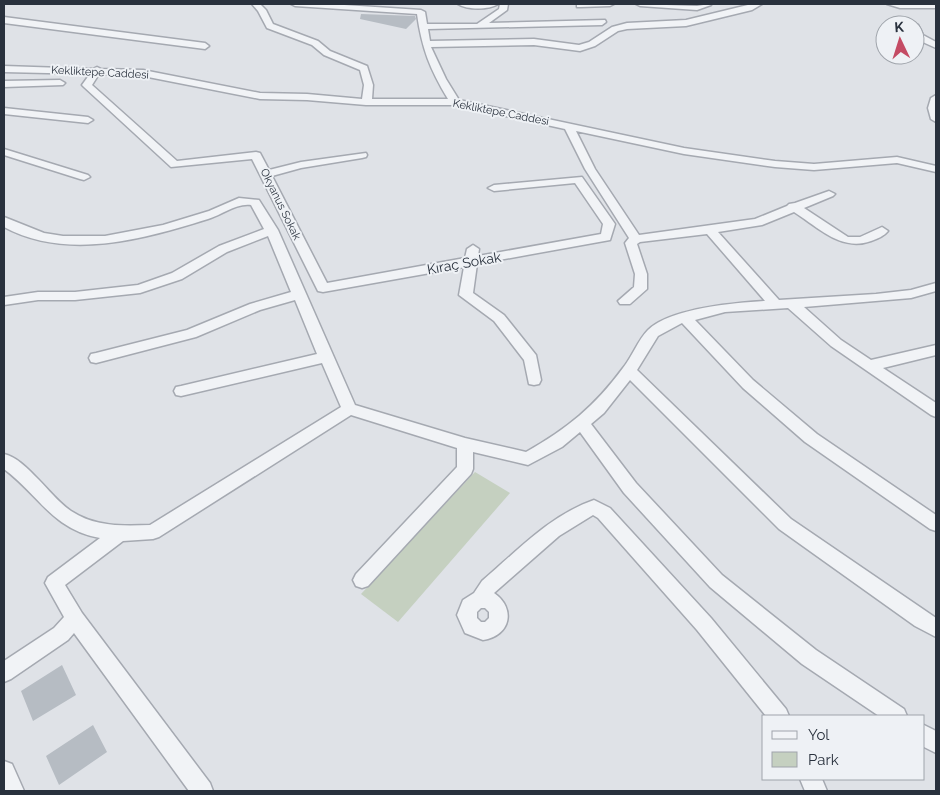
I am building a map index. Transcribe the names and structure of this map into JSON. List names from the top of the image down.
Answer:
{
  "streets": {
    "street": ["Kekliktepe Caddesi", "Okyanus Sokak", "Kıraç Sokak"]
  },
  "crossings": [
    ["Kekliktepe Caddesi", "Okyanus Sokak"],
    ["Okyanus Sokak", "Kıraç Sokak"]
  ],
  "legend": ["Yol", "Park"],
  "north": "top"
}
